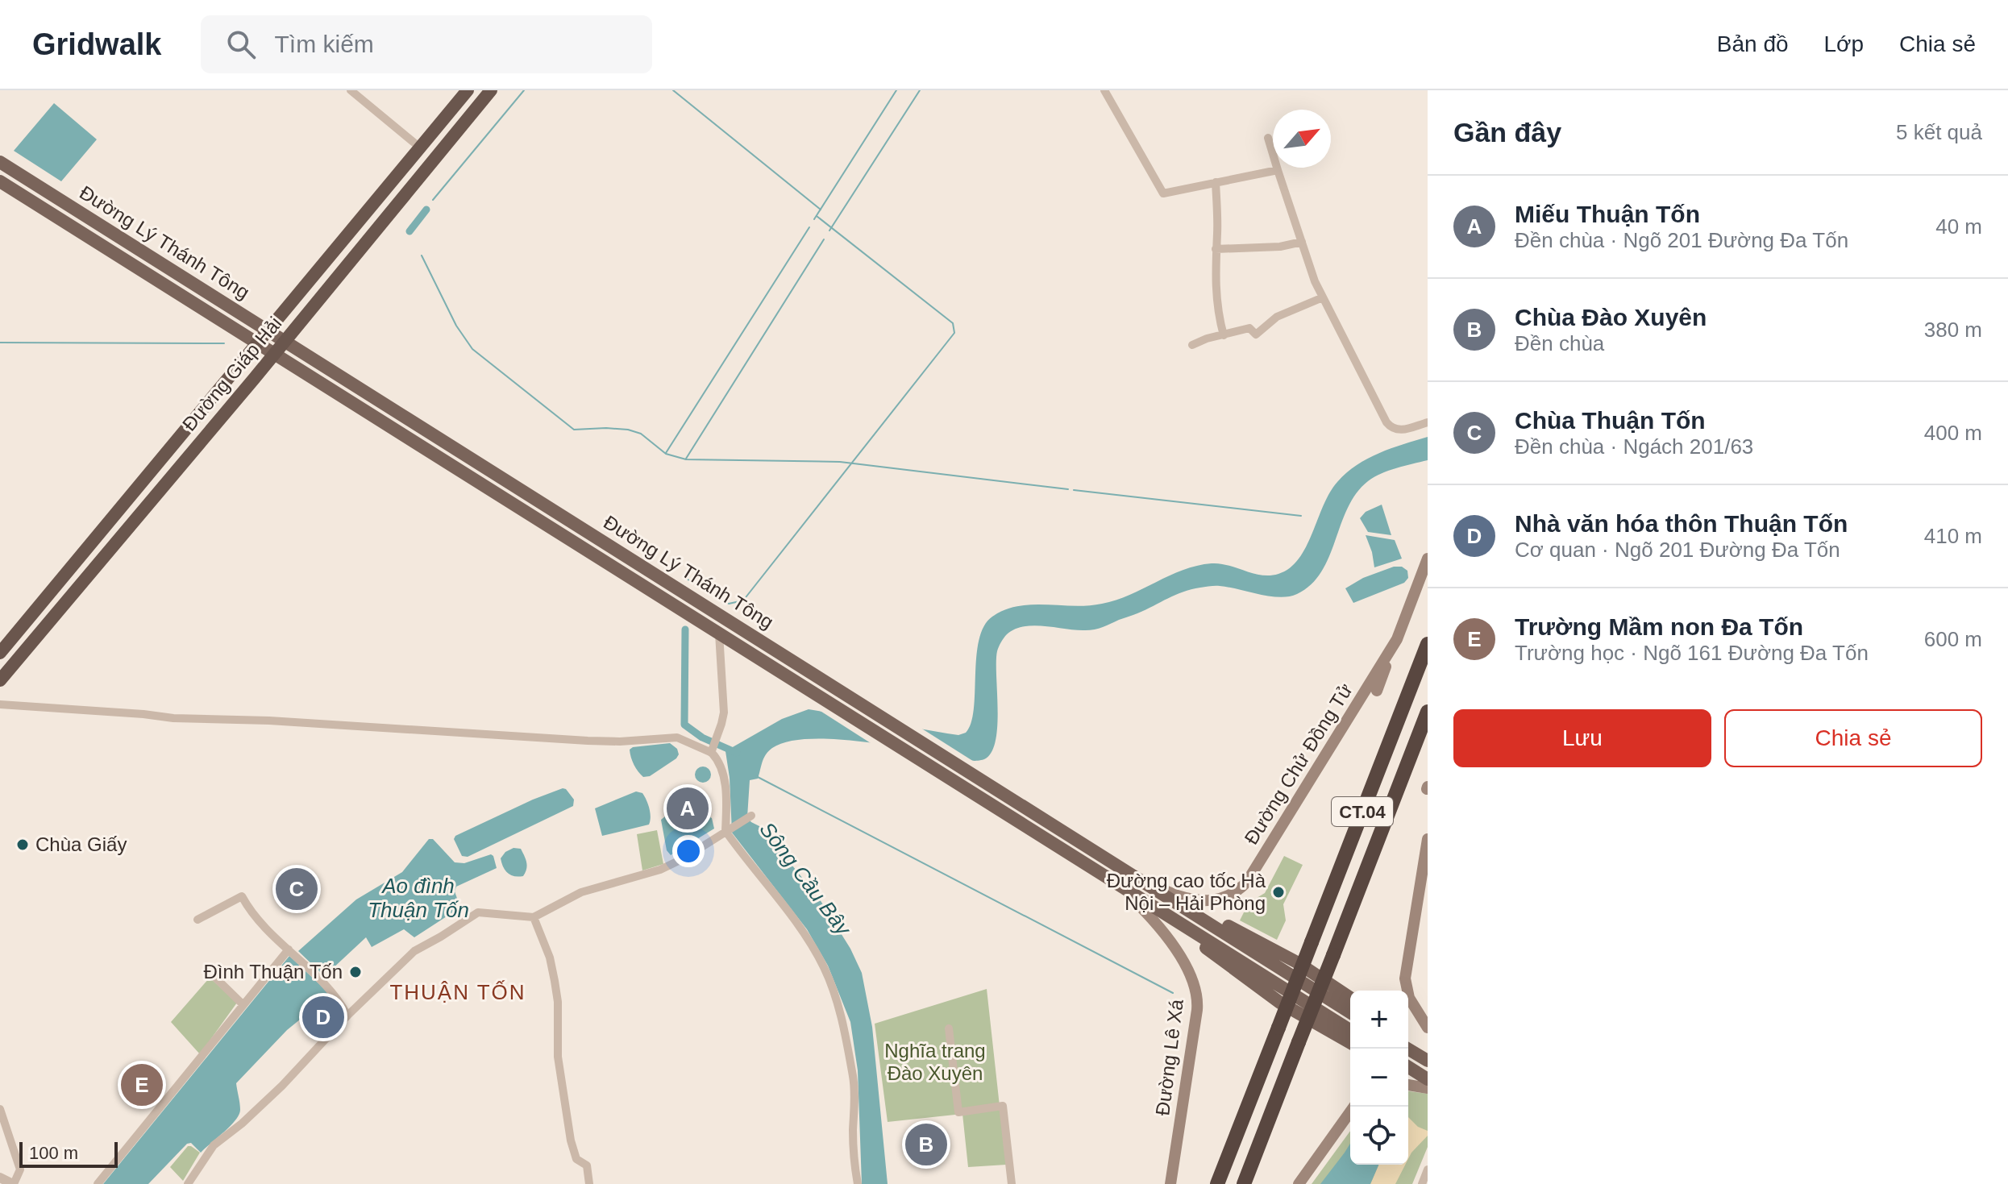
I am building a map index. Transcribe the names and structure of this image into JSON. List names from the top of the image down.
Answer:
{
  "streets": {
    "highway": ["Đường Giáp Hải", "CT.04"],
    "main road": ["Đường Lý Thánh Tông", "Đường Chử Đồng Tử", "Đường Lê Xá"]
  },
  "crossings": [
    ["Đường Lý Thánh Tông", "Đường Giáp Hải"],
    ["Đường Lý Thánh Tông", "Đường Chử Đồng Tử"],
    ["Đường Lý Thánh Tông", "Đường Lê Xá"]
  ],
  "districts": ["THUẬN TỐN"],
  "water": ["Sông Cầu Bây", "Ao đình Thuận Tốn"],
  "parks": ["Nghĩa trang Đào Xuyên"],
  "places": ["Chùa Giấy", "Đường cao tốc Hà Nội – Hải Phòng", "Đình Thuận Tốn"],
  "scale_bar": "100 m",
  "north": "top right",
  "page": {
    "header": "Gridwalk",
    "search": "Tìm kiếm",
    "nav": ["Bản đồ", "Lớp", "Chia sẻ"],
    "heading": ["Gần đây", "5 kết quả"],
    "list": [
      {
        "mark": "A",
        "name": "Miếu Thuận Tốn",
        "note": "Đền chùa · Ngõ 201 Đường Đa Tốn",
        "value": "40 m"
      },
      {
        "mark": "B",
        "name": "Chùa Đào Xuyên",
        "note": "Đền chùa",
        "value": "380 m"
      },
      {
        "mark": "C",
        "name": "Chùa Thuận Tốn",
        "note": "Đền chùa · Ngách 201/63",
        "value": "400 m"
      },
      {
        "mark": "D",
        "name": "Nhà văn hóa thôn Thuận Tốn",
        "note": "Cơ quan · Ngõ 201 Đường Đa Tốn",
        "value": "410 m"
      },
      {
        "mark": "E",
        "name": "Trường Mầm non Đa Tốn",
        "note": "Trường học · Ngõ 161 Đường Đa Tốn",
        "value": "600 m"
      }
    ],
    "buttons": ["Lưu", "Chia sẻ"],
    "pins": [
      "A",
      "C",
      "D",
      "E",
      "B"
    ],
    "map_buttons": ["+", "−"],
    "scale": "100 m"
  }
}
